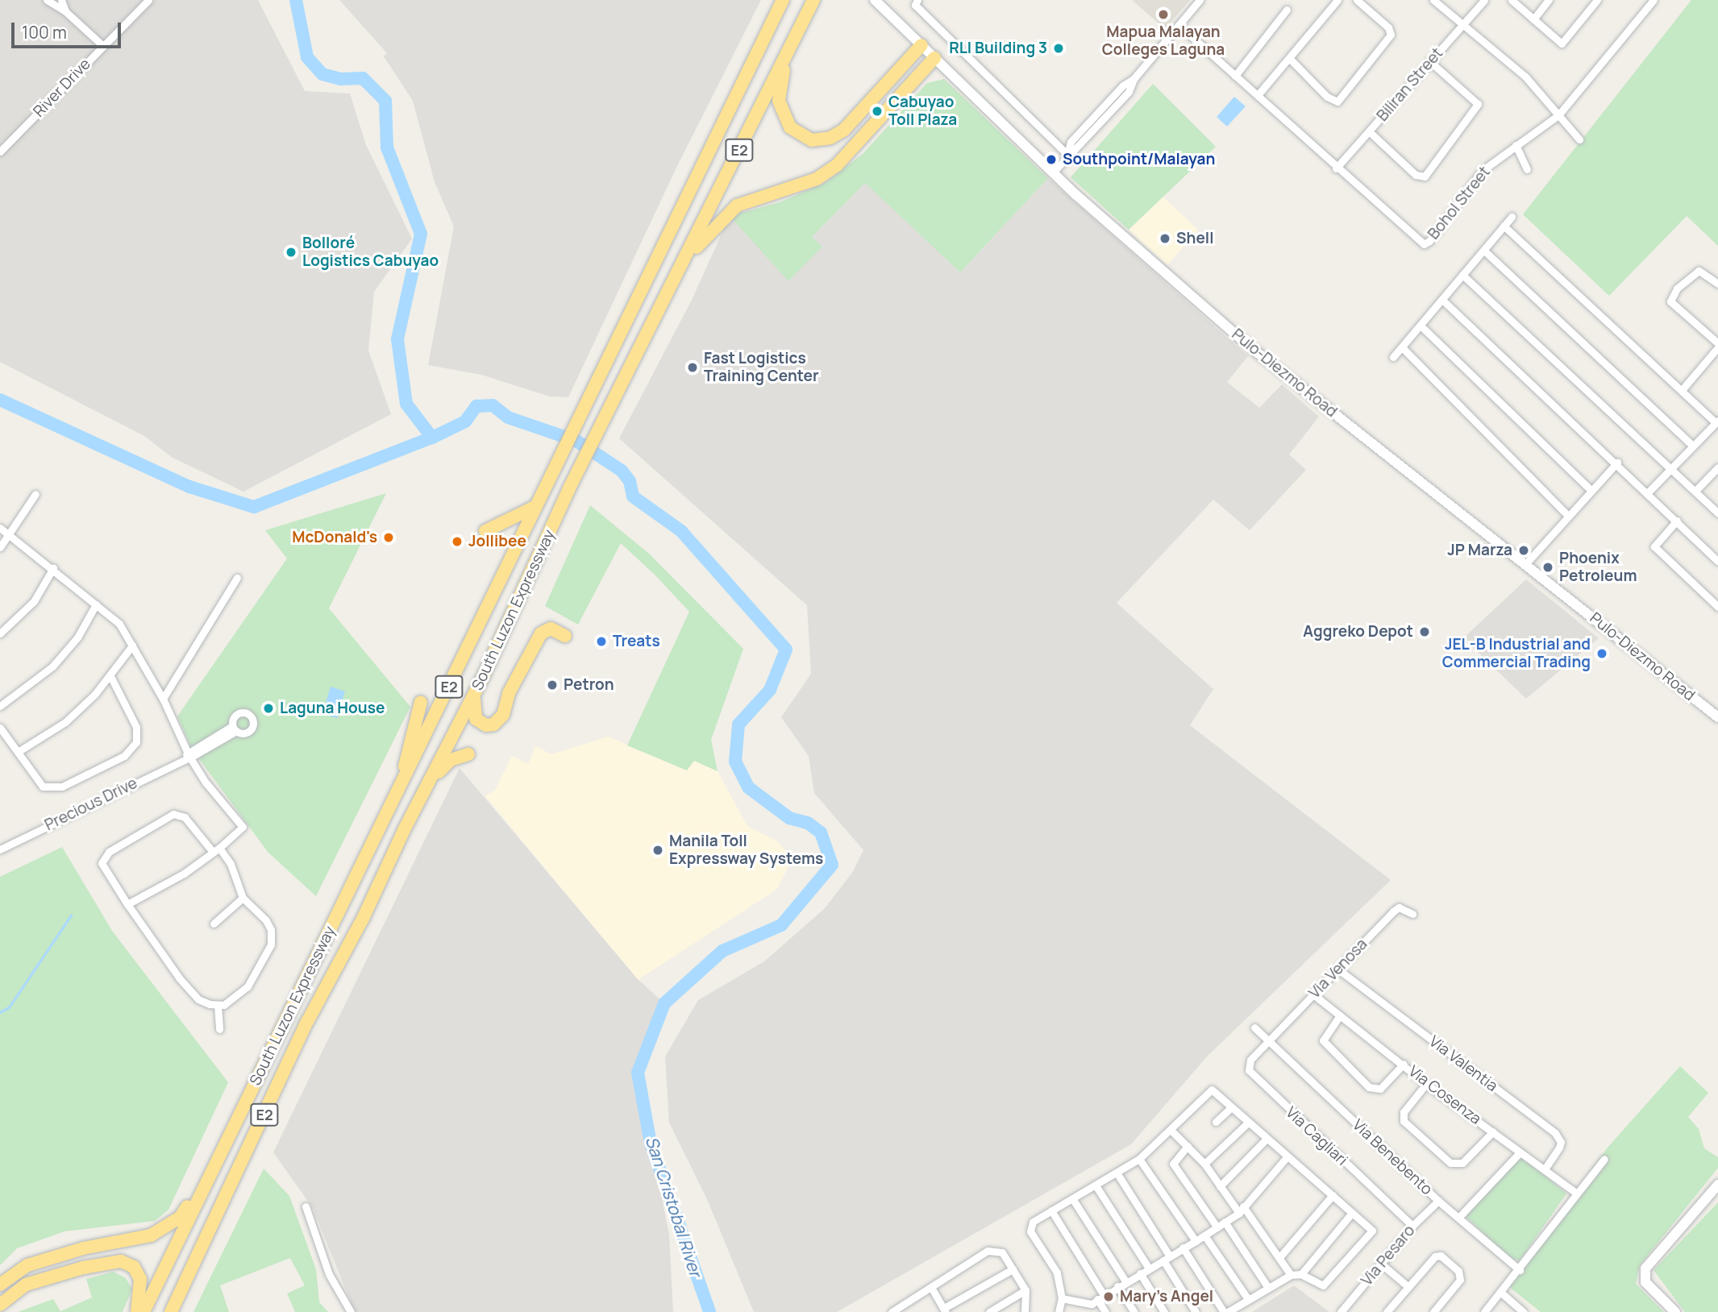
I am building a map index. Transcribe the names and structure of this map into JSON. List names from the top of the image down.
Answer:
{
  "streets": {
    "highway": ["E2", "South Luzon Expressway"],
    "main road": ["Pulo-Diezmo Road"],
    "street": [
      "Biliran Street",
      "River Drive",
      "Bohol Street",
      "Precious Drive",
      "Via Venosa",
      "Via Valentia",
      "Via Cosenza",
      "Via Cagliari",
      "Via Benebento",
      "Via Pesaro"
    ]
  },
  "crossings": [
    ["Biliran Street", "Bohol Street"],
    ["Via Venosa", "Via Valentia"],
    ["Via Venosa", "Via Cosenza"],
    ["Via Venosa", "Via Cagliari"],
    ["Via Venosa", "Via Benebento"],
    ["Via Valentia", "Via Cosenza"],
    ["Via Cagliari", "Via Benebento"],
    ["Via Cagliari", "Via Pesaro"],
    ["Via Benebento", "Via Pesaro"]
  ],
  "water": ["San Cristobal River"],
  "places": [
    "Mapua Malayan Colleges Laguna",
    "RLI Building 3",
    "Cabuyao Toll Plaza",
    "Southpoint/Malayan",
    "Shell",
    "Bolloré Logistics Cabuyao",
    "Fast Logistics Training Center",
    "McDonald's",
    "Jollibee",
    "JP Marza",
    "Phoenix Petroleum",
    "Aggreko Depot",
    "Treats",
    "JEL-B Industrial and Commercial Trading",
    "Petron",
    "Laguna House",
    "Manila Toll Expressway Systems",
    "Mary's Angel"
  ],
  "scale_bar": "100 m"
}
